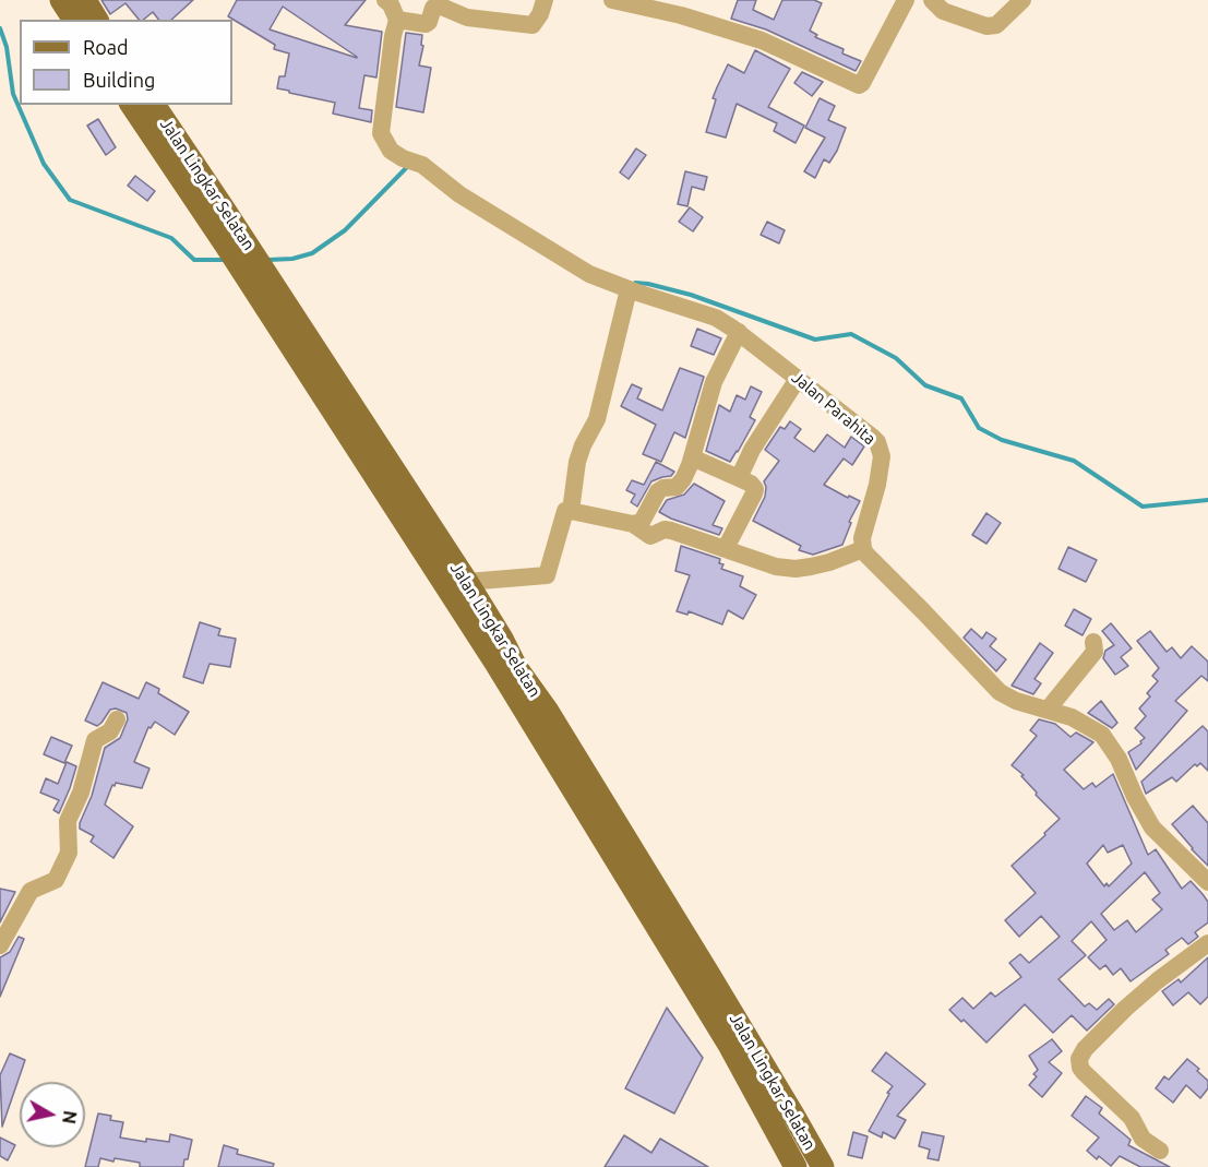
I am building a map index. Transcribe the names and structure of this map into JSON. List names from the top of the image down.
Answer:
{
  "streets": {
    "main road": ["Jalan Lingkar Selatan"],
    "street": ["Jalan Parahita"]
  },
  "legend": ["Road", "Building"],
  "north": "right"
}
